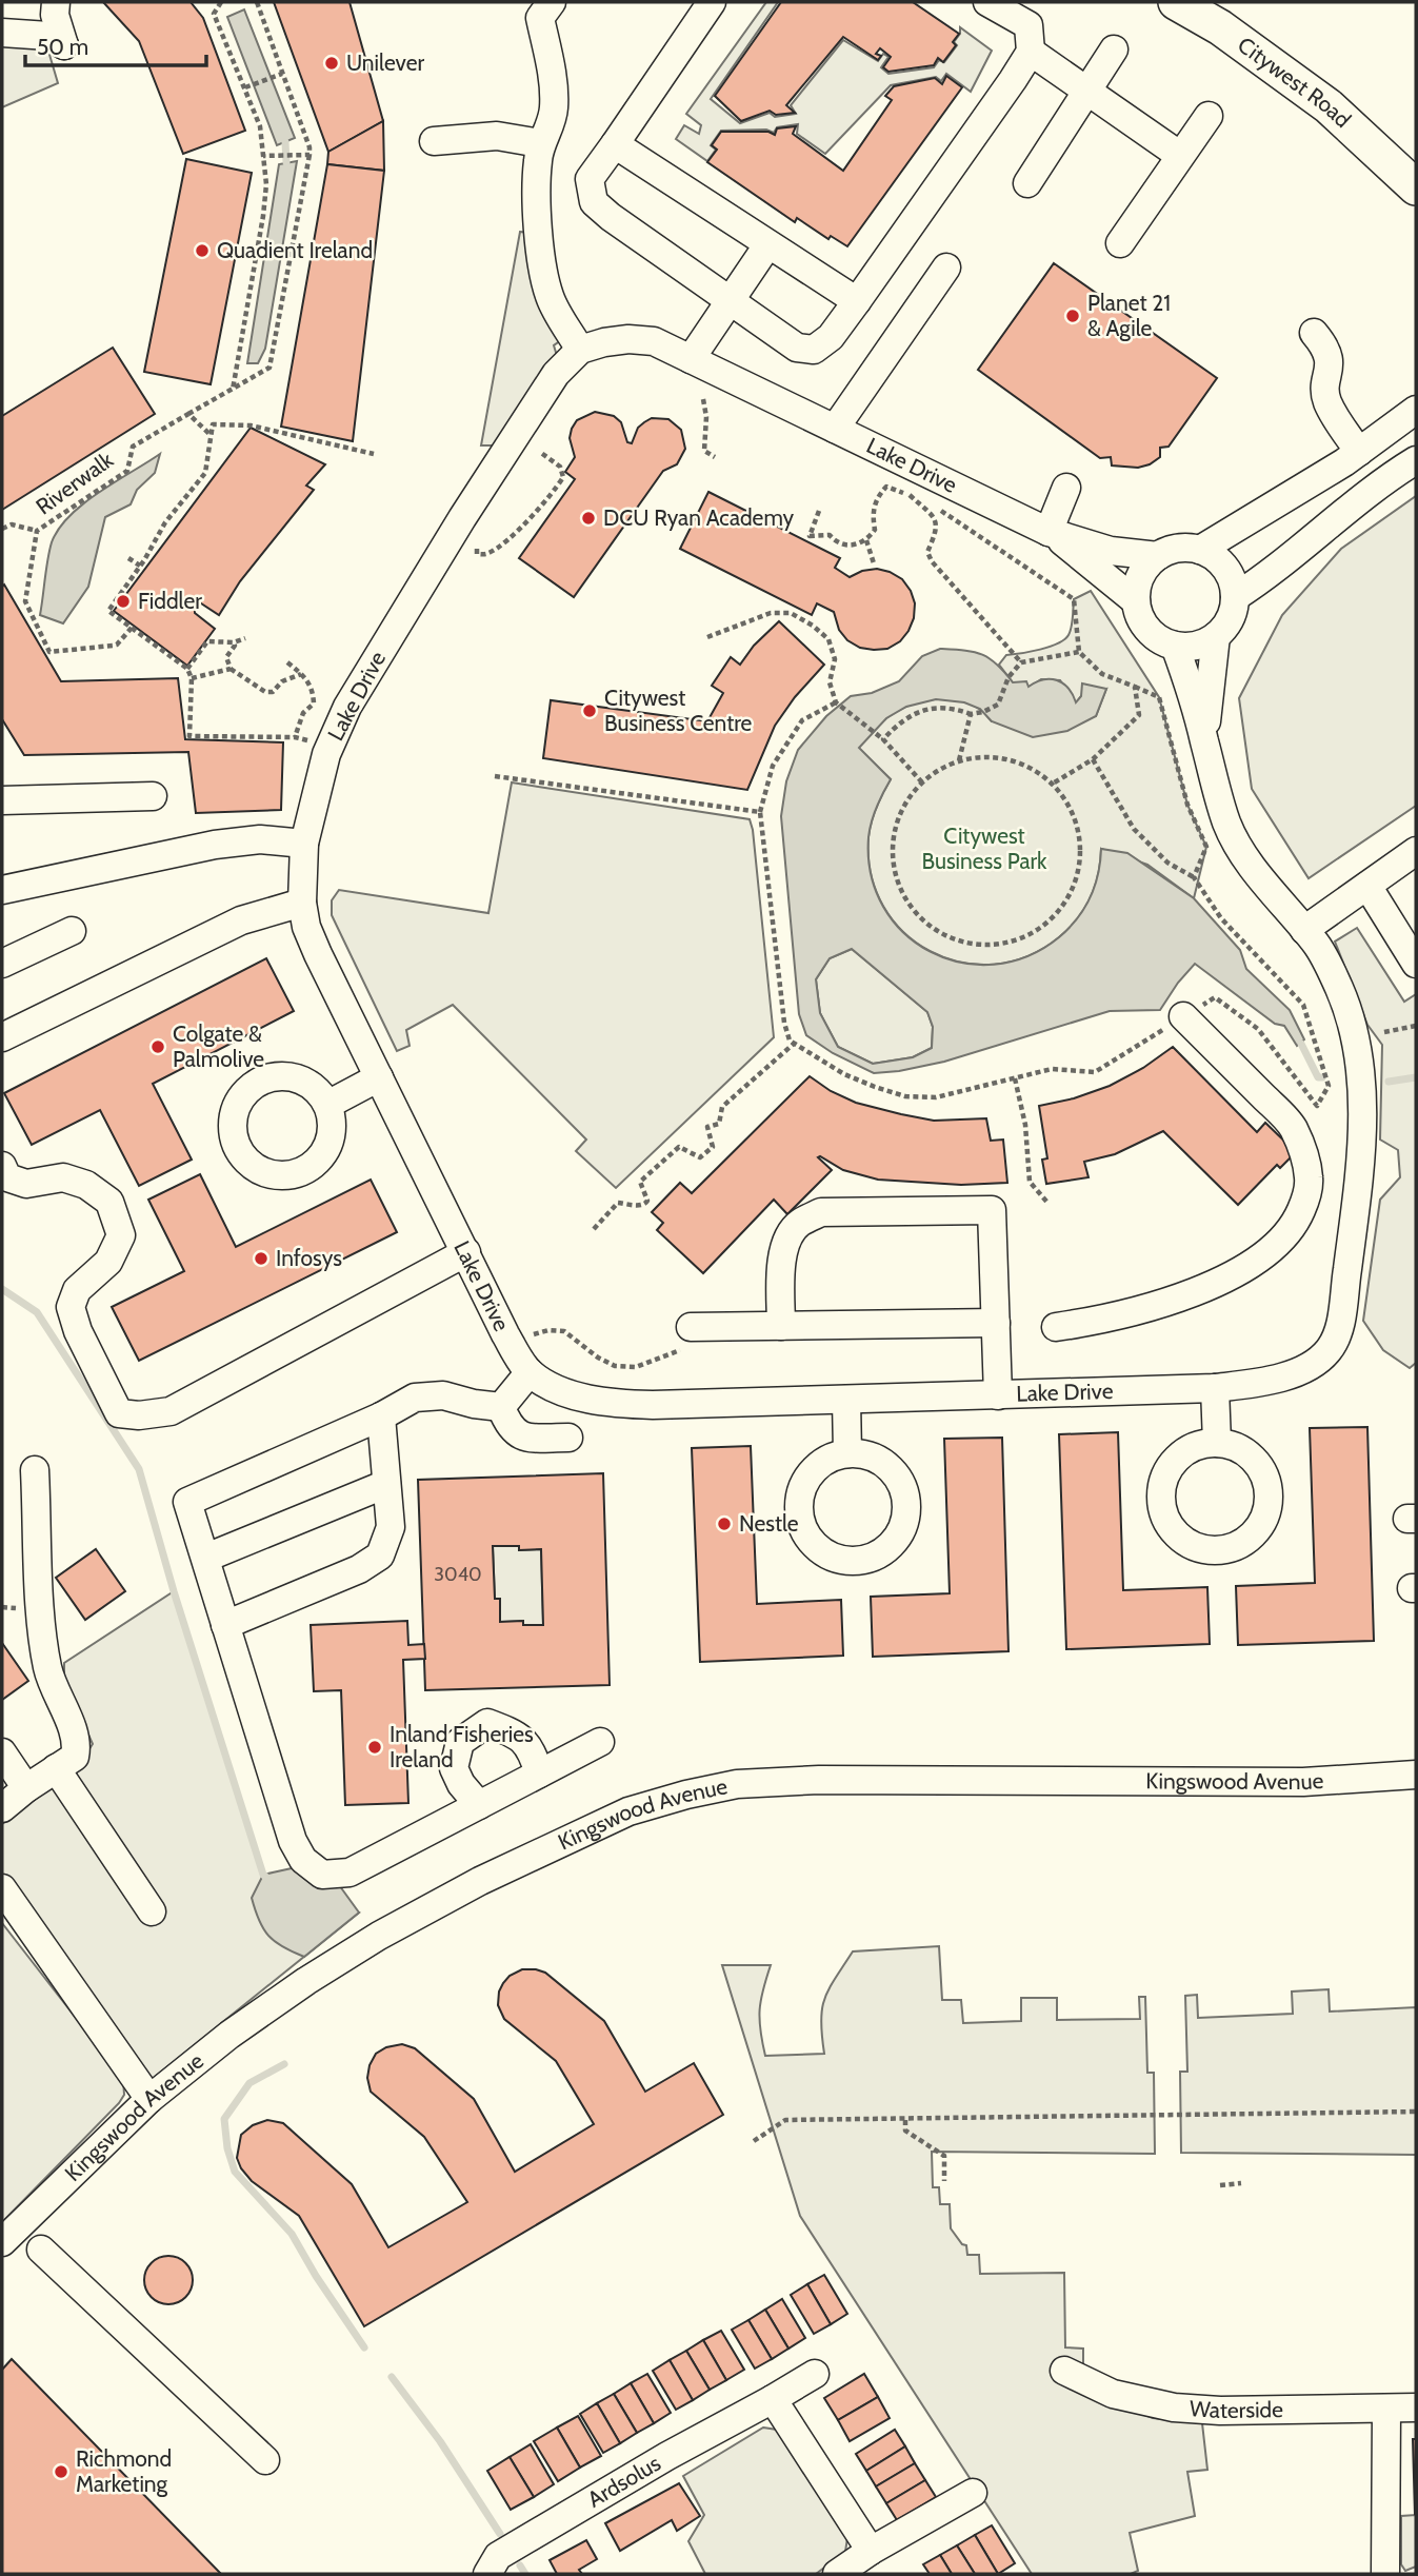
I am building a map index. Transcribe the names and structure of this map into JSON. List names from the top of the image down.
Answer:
{
  "streets": {
    "main road": ["Citywest Road"],
    "street": [
      "Lake Drive",
      "Kingswood Avenue",
      "Waterside",
      "Ardsolus"
    ],
    "path": ["Riverwalk"]
  },
  "parks": ["Citywest Business Park"],
  "places": [
    "Unilever",
    "Quadient Ireland",
    "Planet 21 & Agile",
    "DCU Ryan Academy",
    "Fiddler",
    "Citywest Business Centre",
    "Colgate & Palmolive",
    "Infosys",
    "Nestle",
    "Inland Fisheries Ireland",
    "Richmond Marketing"
  ],
  "house_numbers": ["3040"],
  "scale_bar": "50 m"
}
